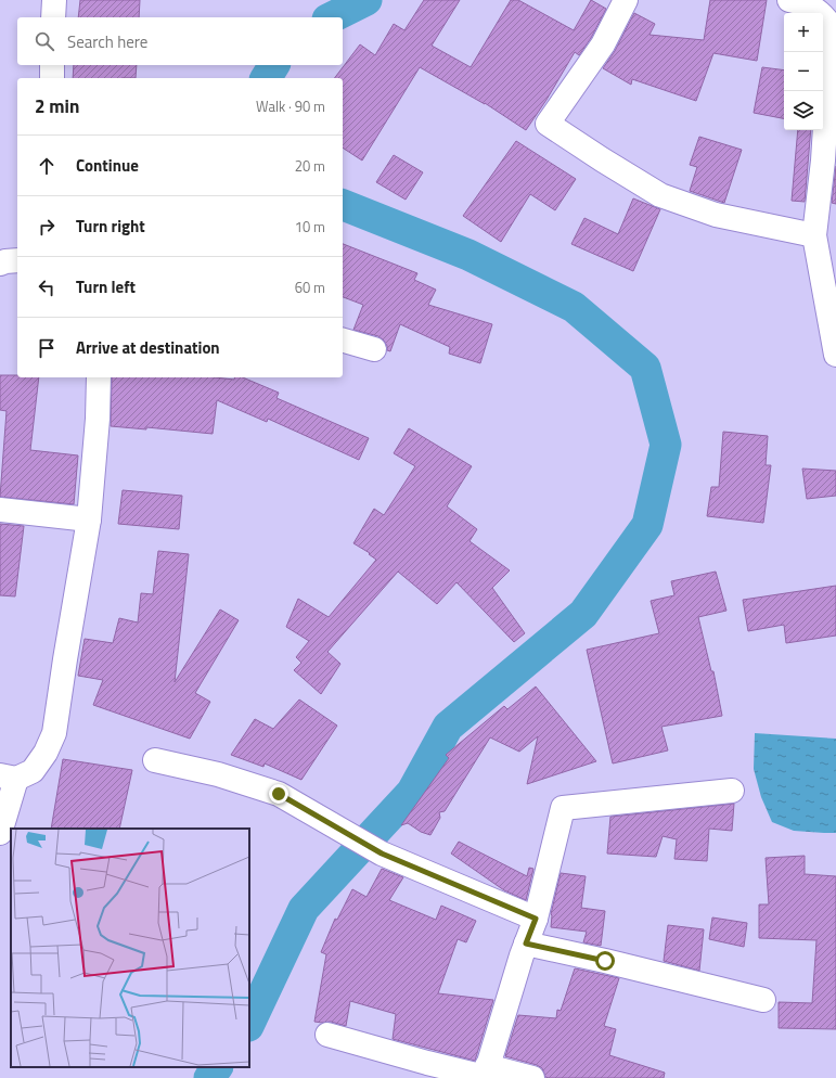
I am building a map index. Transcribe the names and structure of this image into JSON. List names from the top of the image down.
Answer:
{
  "page": {
    "map_buttons": ["+", "−"],
    "search": "Search here",
    "heading": ["2 min", "Walk · 90 m"],
    "list": [
      ["Continue", "20 m"],
      ["Turn right", "10 m"],
      ["Turn left", "60 m"],
      "Arrive at destination"
    ]
  }
}
